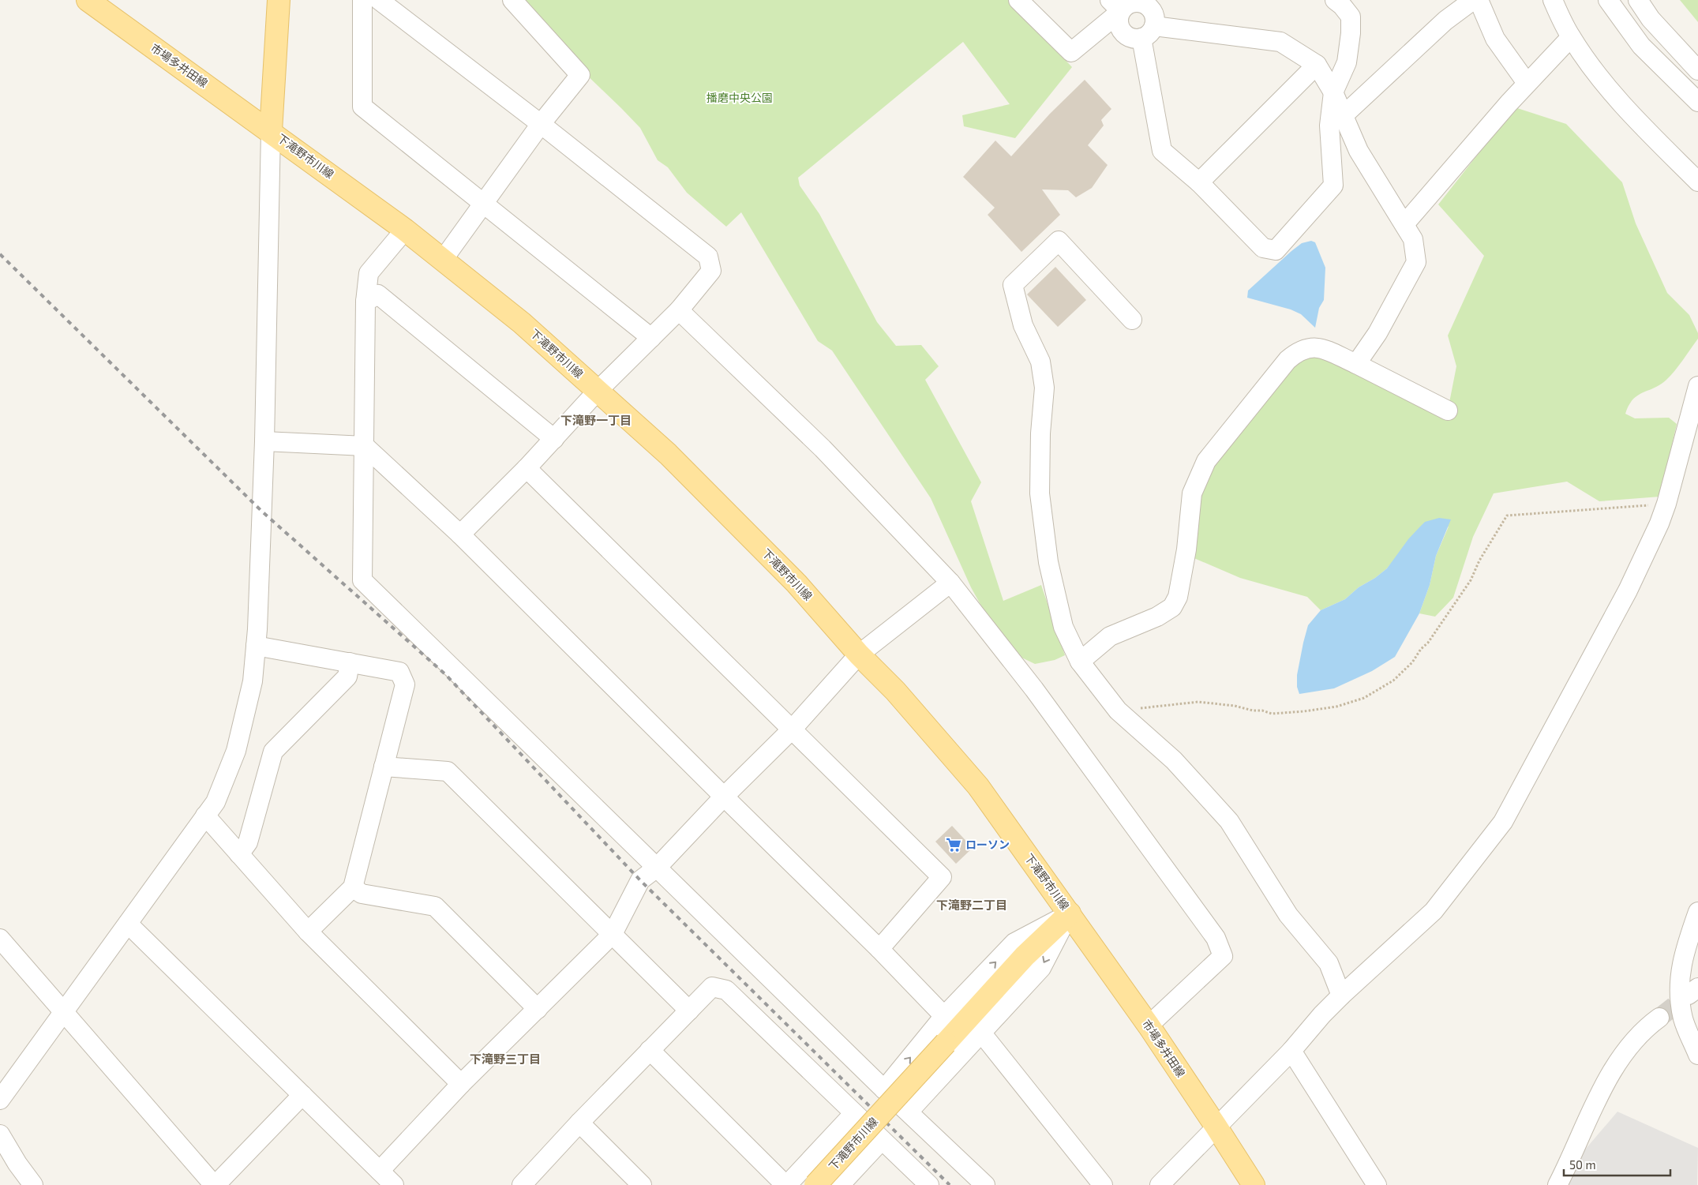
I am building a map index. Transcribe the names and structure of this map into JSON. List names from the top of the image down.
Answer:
{
  "streets": {
    "main road": ["市場多井田線", "下滝野市川線"]
  },
  "crossings": [
    ["市場多井田線", "下滝野市川線"]
  ],
  "districts": ["下滝野一丁目", "下滝野二丁目", "下滝野三丁目"],
  "parks": ["播磨中央公園"],
  "places": {
    "supermarket": ["ローソン"]
  },
  "scale_bar": "50 m"
}
